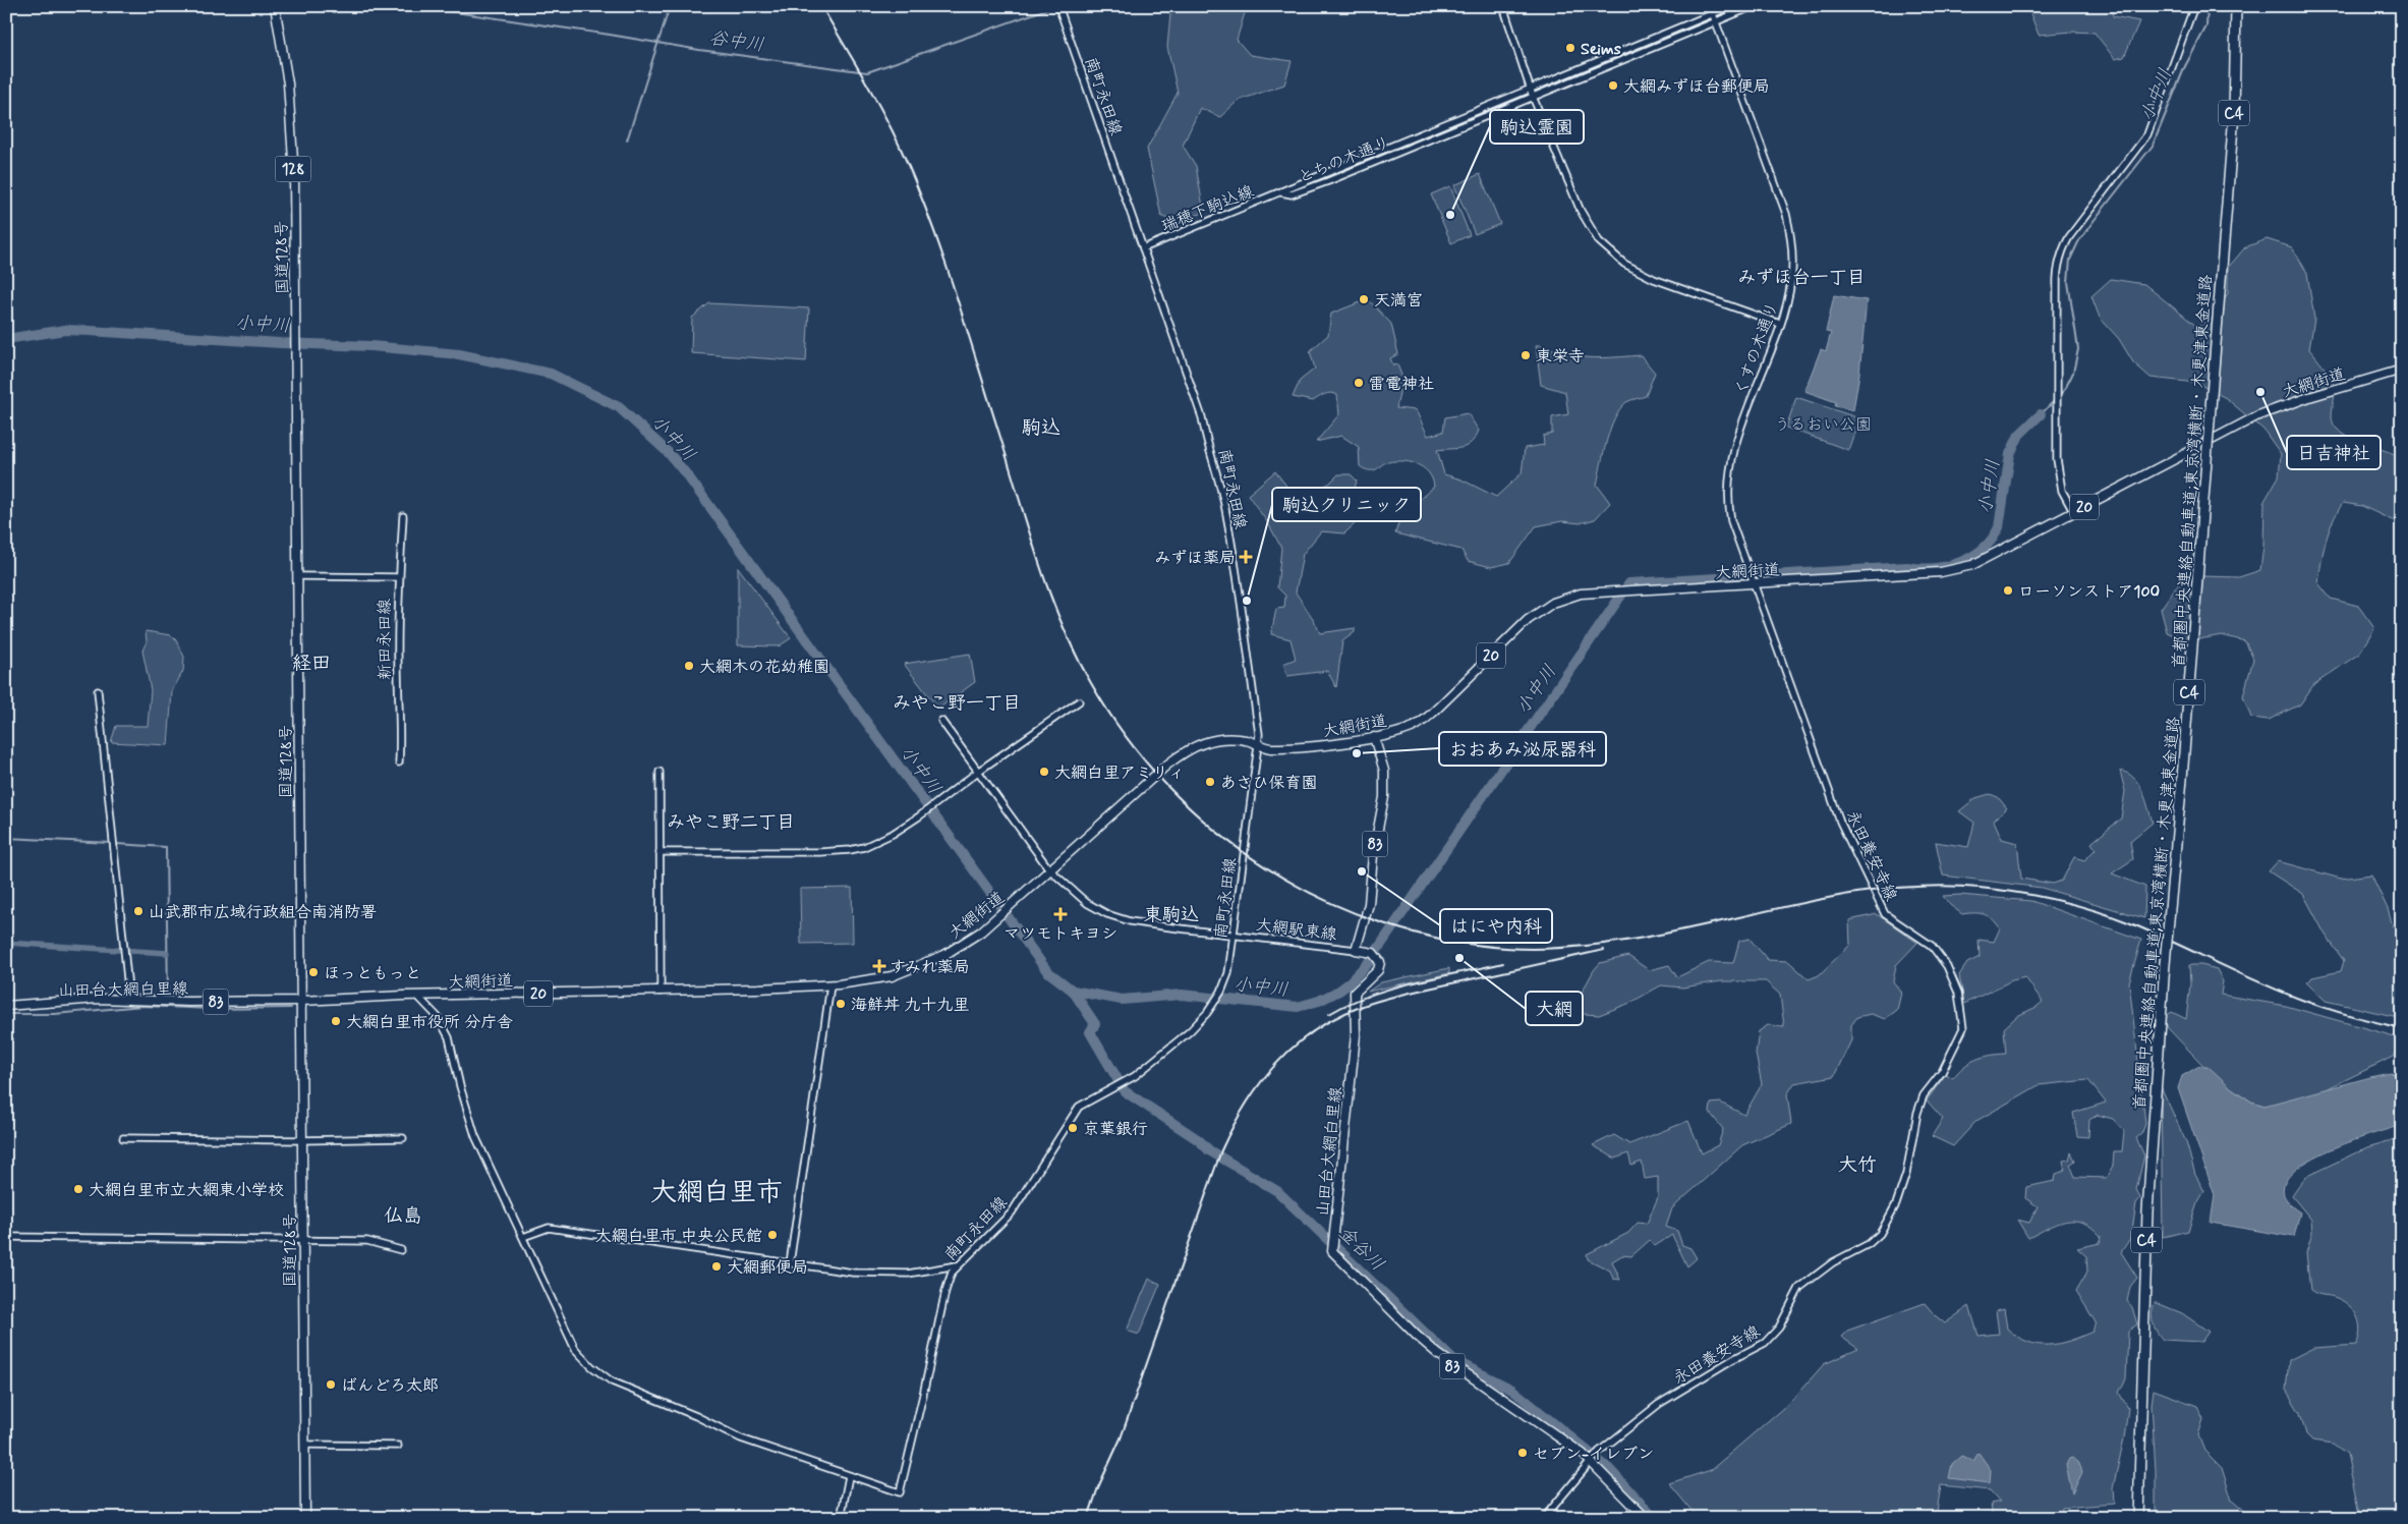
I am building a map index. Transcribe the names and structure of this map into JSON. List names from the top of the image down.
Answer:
{
  "streets": {
    "highway": ["C4", "首都圏中央連絡自動車道;東京湾横断・木更津東金道路"],
    "main road": [
      "128",
      "国道128号",
      "大網街道",
      "20",
      "83",
      "山田台大網白里線"
    ],
    "street": [
      "南町永田線",
      "とちの木通り",
      "瑞穂下駒込線",
      "くすの木通り",
      "新田永田線",
      "永田養安寺線",
      "大網駅東線"
    ]
  },
  "crossings": [
    ["南町永田線", "瑞穂下駒込線"],
    ["南町永田線", "大網街道"],
    ["南町永田線", "大網駅東線"],
    ["とちの木通り", "瑞穂下駒込線"],
    ["とちの木通り", "くすの木通り"],
    ["国道128号", "大網街道"],
    ["国道128号", "山田台大網白里線"],
    ["くすの木通り", "大網街道"],
    ["くすの木通り", "永田養安寺線"],
    ["大網街道", "83"],
    ["大網街道", "永田養安寺線"],
    ["大網街道", "大網駅東線"],
    ["大網街道", "山田台大網白里線"],
    ["83", "大網駅東線"],
    ["83", "山田台大網白里線"],
    ["永田養安寺線", "山田台大網白里線"],
    ["大網駅東線", "山田台大網白里線"]
  ],
  "districts": [
    "みずほ台一丁目",
    "駒込",
    "経田",
    "みやこ野一丁目",
    "みやこ野二丁目",
    "東駒込",
    "大竹",
    "大網白里市",
    "仏島"
  ],
  "water": ["谷中川", "小中川", "金谷川"],
  "parks": ["うるおい公園"],
  "places": {
    "other": [
      "Seims",
      "大網みずほ台郵便局",
      "駒込霊園",
      "天満宮",
      "東栄寺",
      "雷電神社",
      "日吉神社",
      "ローソンストア100",
      "駒込クリニック",
      "大網木の花幼稚園",
      "おおあみ泌尿器科",
      "大網白里アミリィ",
      "あさひ保育園",
      "はにや内科",
      "山武郡市広域行政組合南消防署",
      "大網",
      "ほっともっと",
      "海鮮丼 九十九里",
      "大網白里市役所 分庁舎",
      "京葉銀行",
      "大網白里市立大網東小学校",
      "大網白里市 中央公民館",
      "大網郵便局",
      "ばんどろ太郎",
      "セブン-イレブン"
    ],
    "health": ["みずほ薬局", "マツモトキヨシ", "すみれ薬局"]
  }
}
